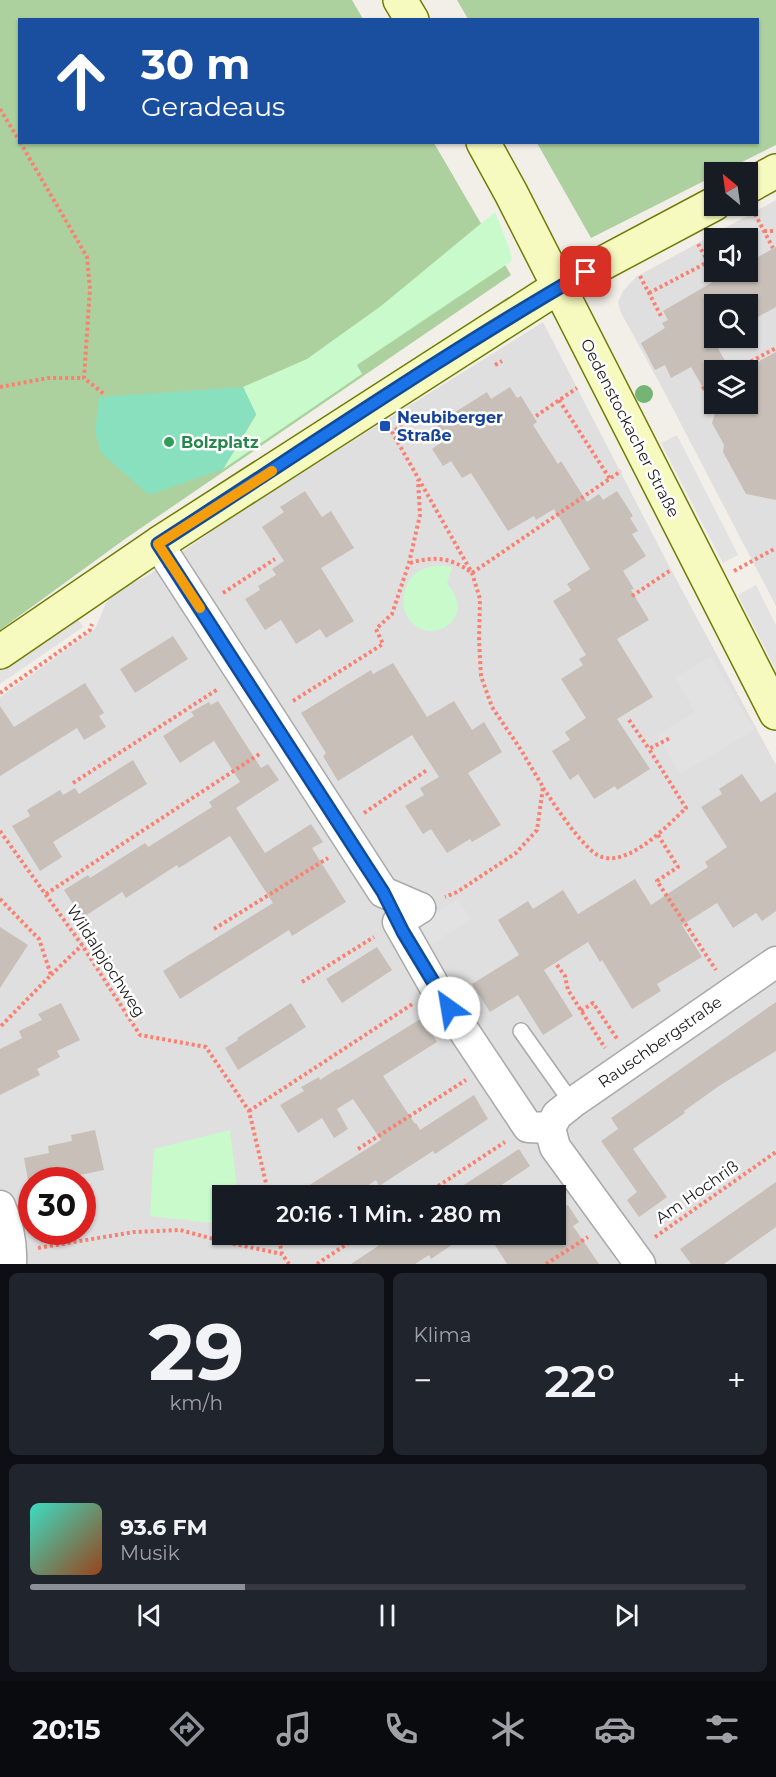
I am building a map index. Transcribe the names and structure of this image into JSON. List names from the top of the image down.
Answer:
{
  "streets": {
    "street": ["Oedenstockacher Straße", "Rauschbergstraße"],
    "path": ["Wildalpjochweg", "Am Hochriß"]
  },
  "places": {
    "transit": ["Neubiberger Straße"],
    "other": ["Bolzplatz"]
  },
  "north": "top left",
  "page": {
    "turn": ["30 m", "Geradeaus"],
    "limit": "30",
    "trip": "20:16 · 1 Min. · 280 m",
    "tile": [
      ["29", "km/h"],
      "Klima"
    ],
    "heat": ["−", "22°", "+"],
    "song": ["93.6 FM", "Musik"],
    "tabs": "20:15"
  }
}
